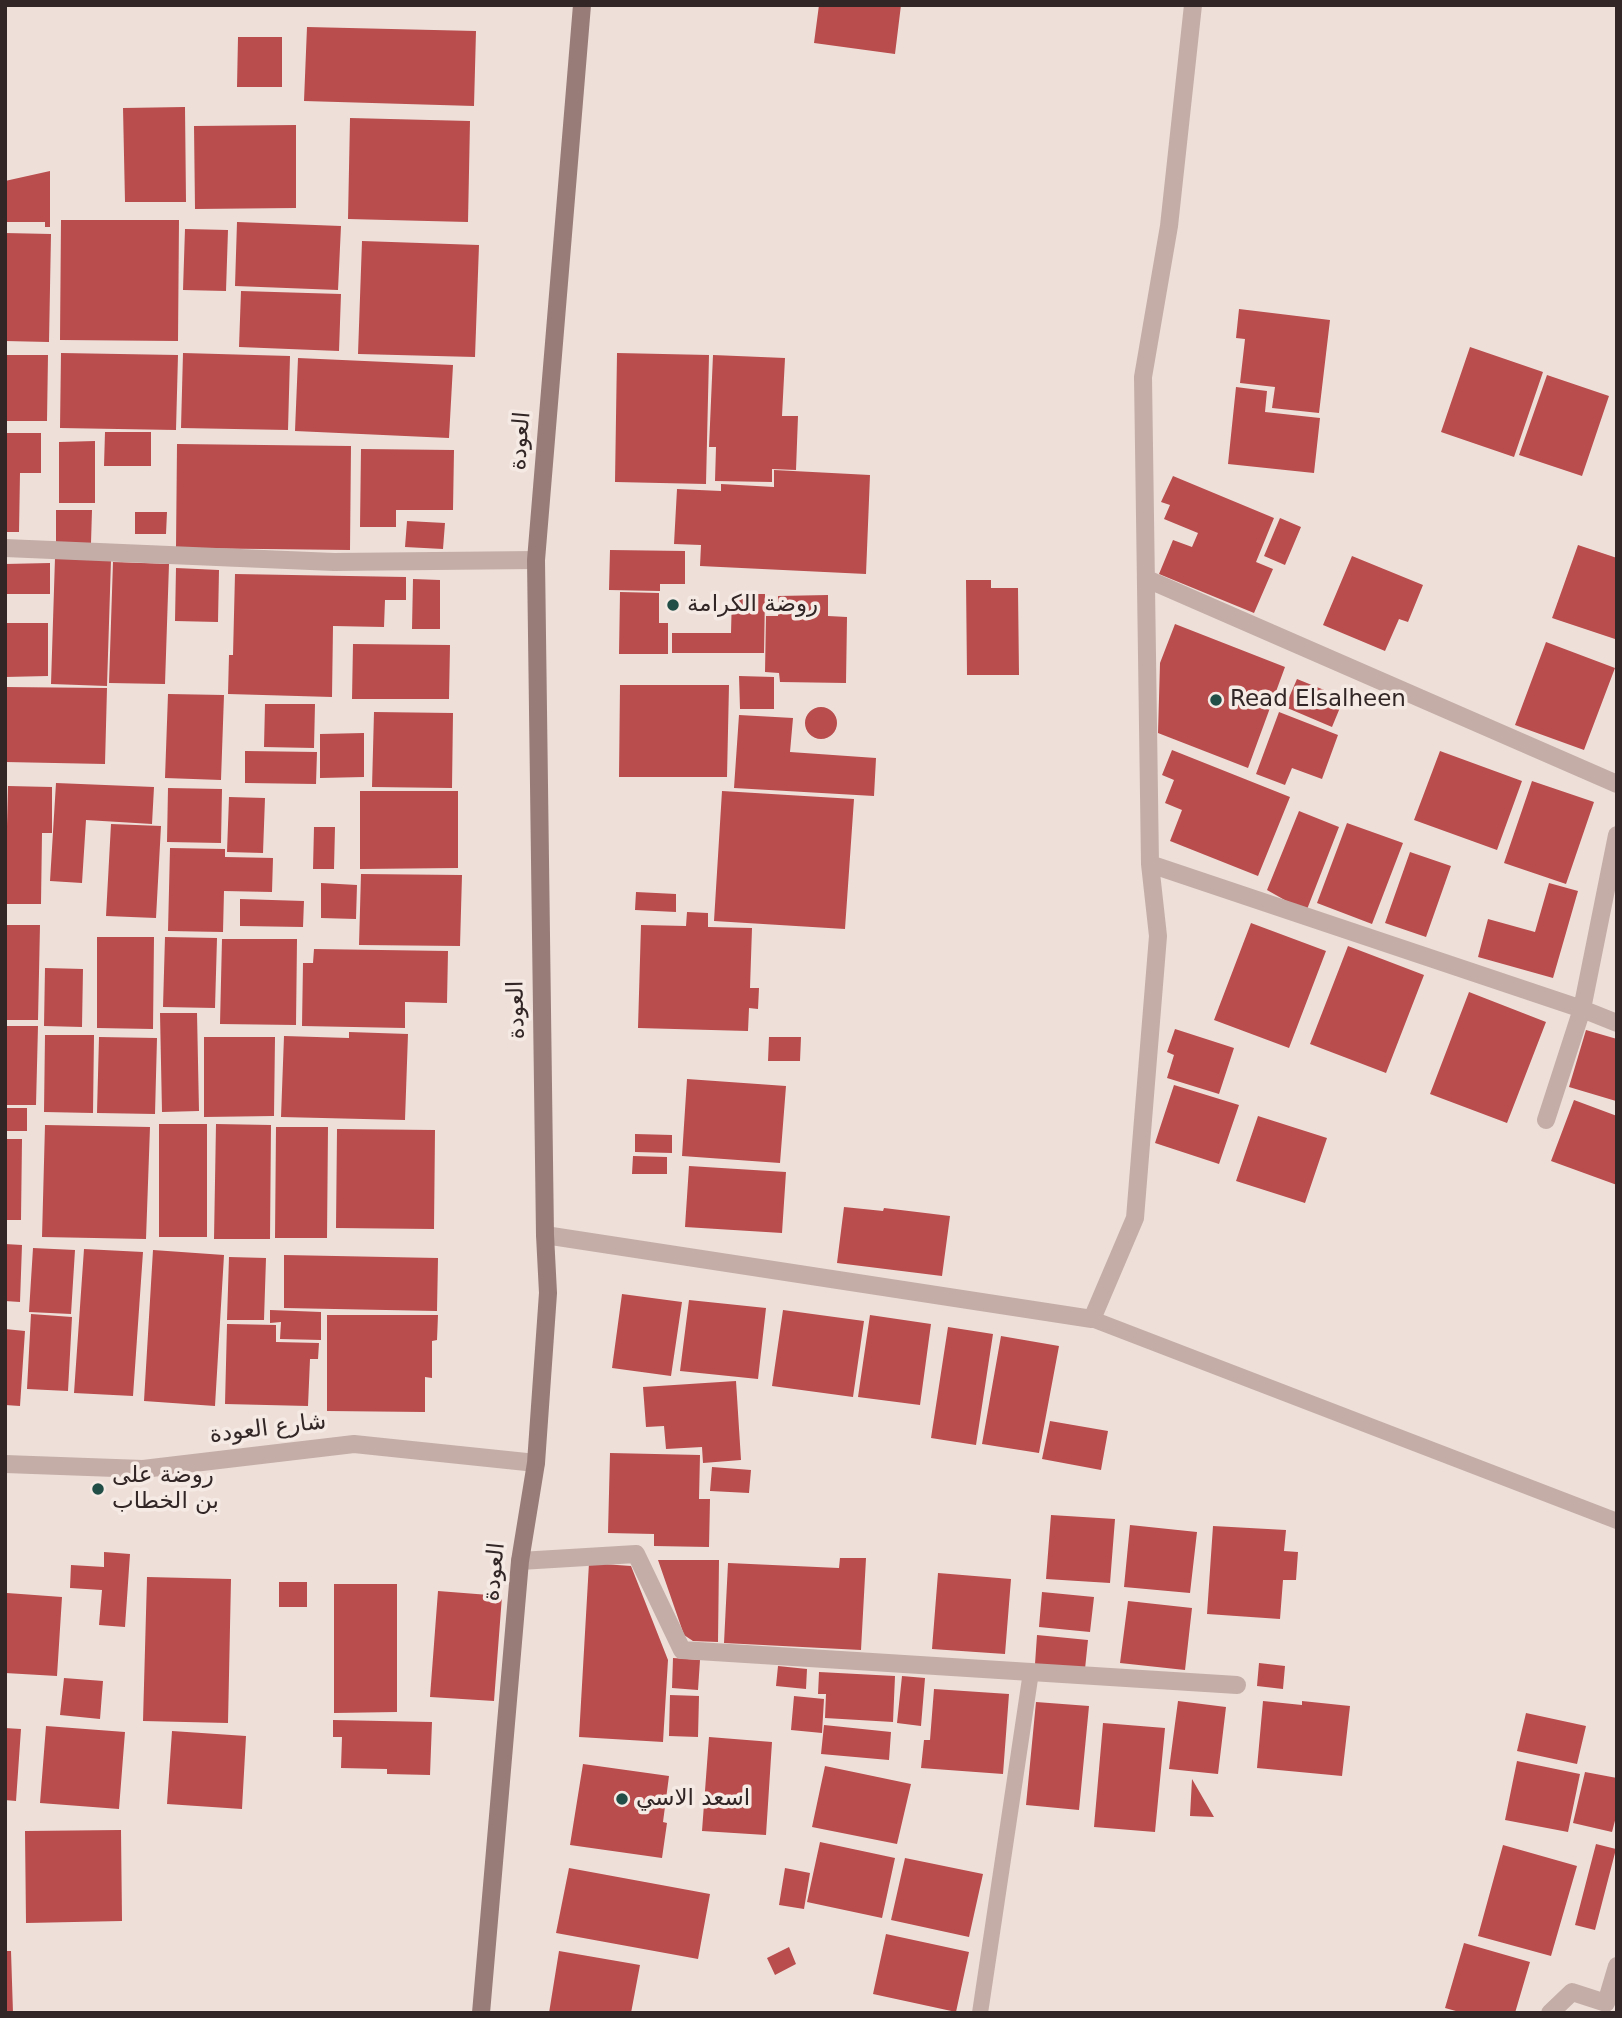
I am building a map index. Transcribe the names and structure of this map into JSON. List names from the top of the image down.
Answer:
{
  "streets": {
    "main road": ["العودة"],
    "street": ["شارع العودة"]
  },
  "crossings": [
    ["العودة", "شارع العودة"]
  ],
  "places": [
    "روضة الكرامة",
    "Read Elsalheen",
    "روضة على بن الخطاب",
    "اسعد الاسي"
  ]
}
